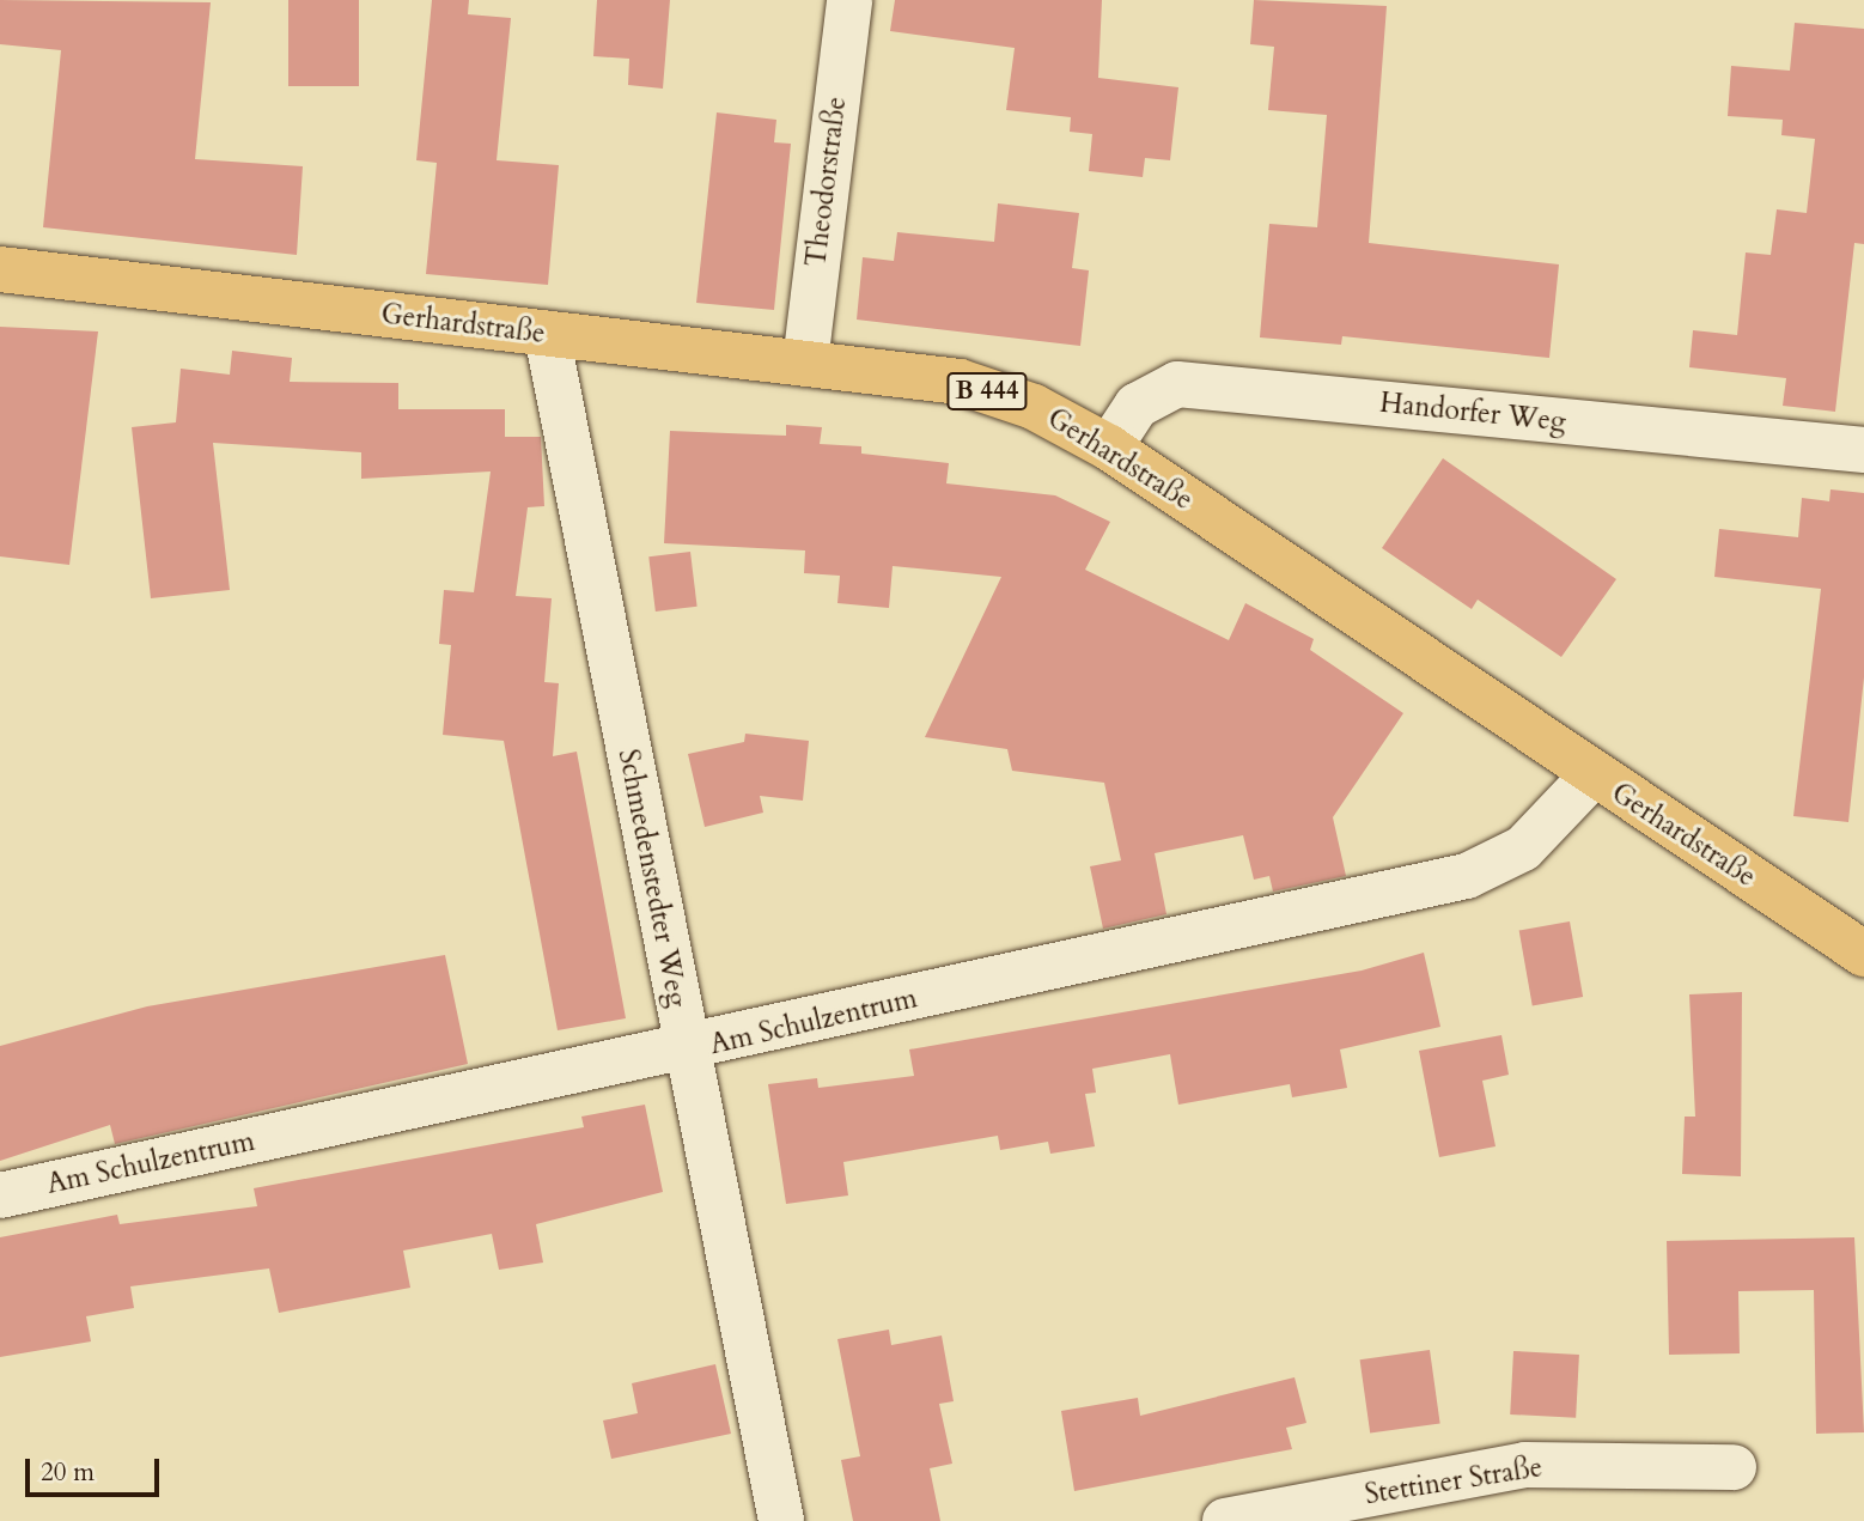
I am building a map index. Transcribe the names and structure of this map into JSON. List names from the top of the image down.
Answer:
{
  "streets": {
    "main road": ["Gerhardstraße", "B 444"],
    "street": [
      "Theodorstraße",
      "Handorfer Weg",
      "Schmedenstedter Weg",
      "Am Schulzentrum",
      "Stettiner Straße"
    ]
  },
  "crossings": [
    ["Theodorstraße", "Gerhardstraße"],
    ["Gerhardstraße", "Handorfer Weg"],
    ["Gerhardstraße", "Schmedenstedter Weg"],
    ["Gerhardstraße", "Am Schulzentrum"],
    ["Schmedenstedter Weg", "Am Schulzentrum"]
  ],
  "scale_bar": "20 m"
}
